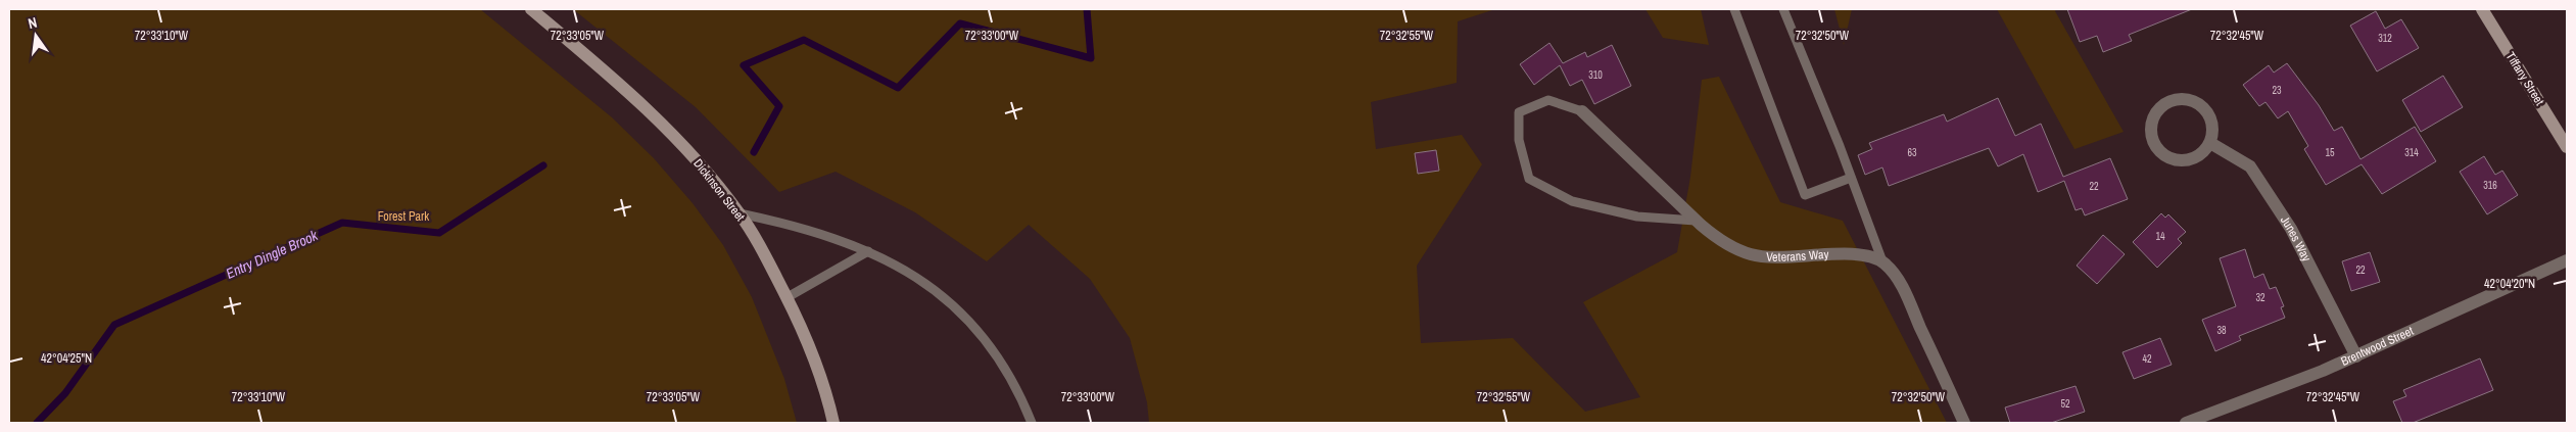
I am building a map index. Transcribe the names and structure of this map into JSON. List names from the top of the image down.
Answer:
{
  "streets": {
    "main road": ["Tiffany Street", "Dickinson Street"],
    "street": ["Junes Way", "Veterans Way", "Brentwood Street"]
  },
  "crossings": [
    ["Junes Way", "Brentwood Street"]
  ],
  "water": ["Entry Dingle Brook"],
  "parks": ["Forest Park"],
  "house_numbers": [
    "312",
    "310",
    "23",
    "63",
    "15",
    "314",
    "316",
    "22",
    "14",
    "22",
    "32",
    "38",
    "42",
    "52"
  ],
  "north": "top",
  "coordinates": [
    "72°33'10\"W",
    "72°33'05\"W",
    "72°33'00\"W",
    "72°32'55\"W",
    "72°32'50\"W",
    "72°32'45\"W",
    "42°04'20\"N",
    "42°04'25\"N"
  ]
}
